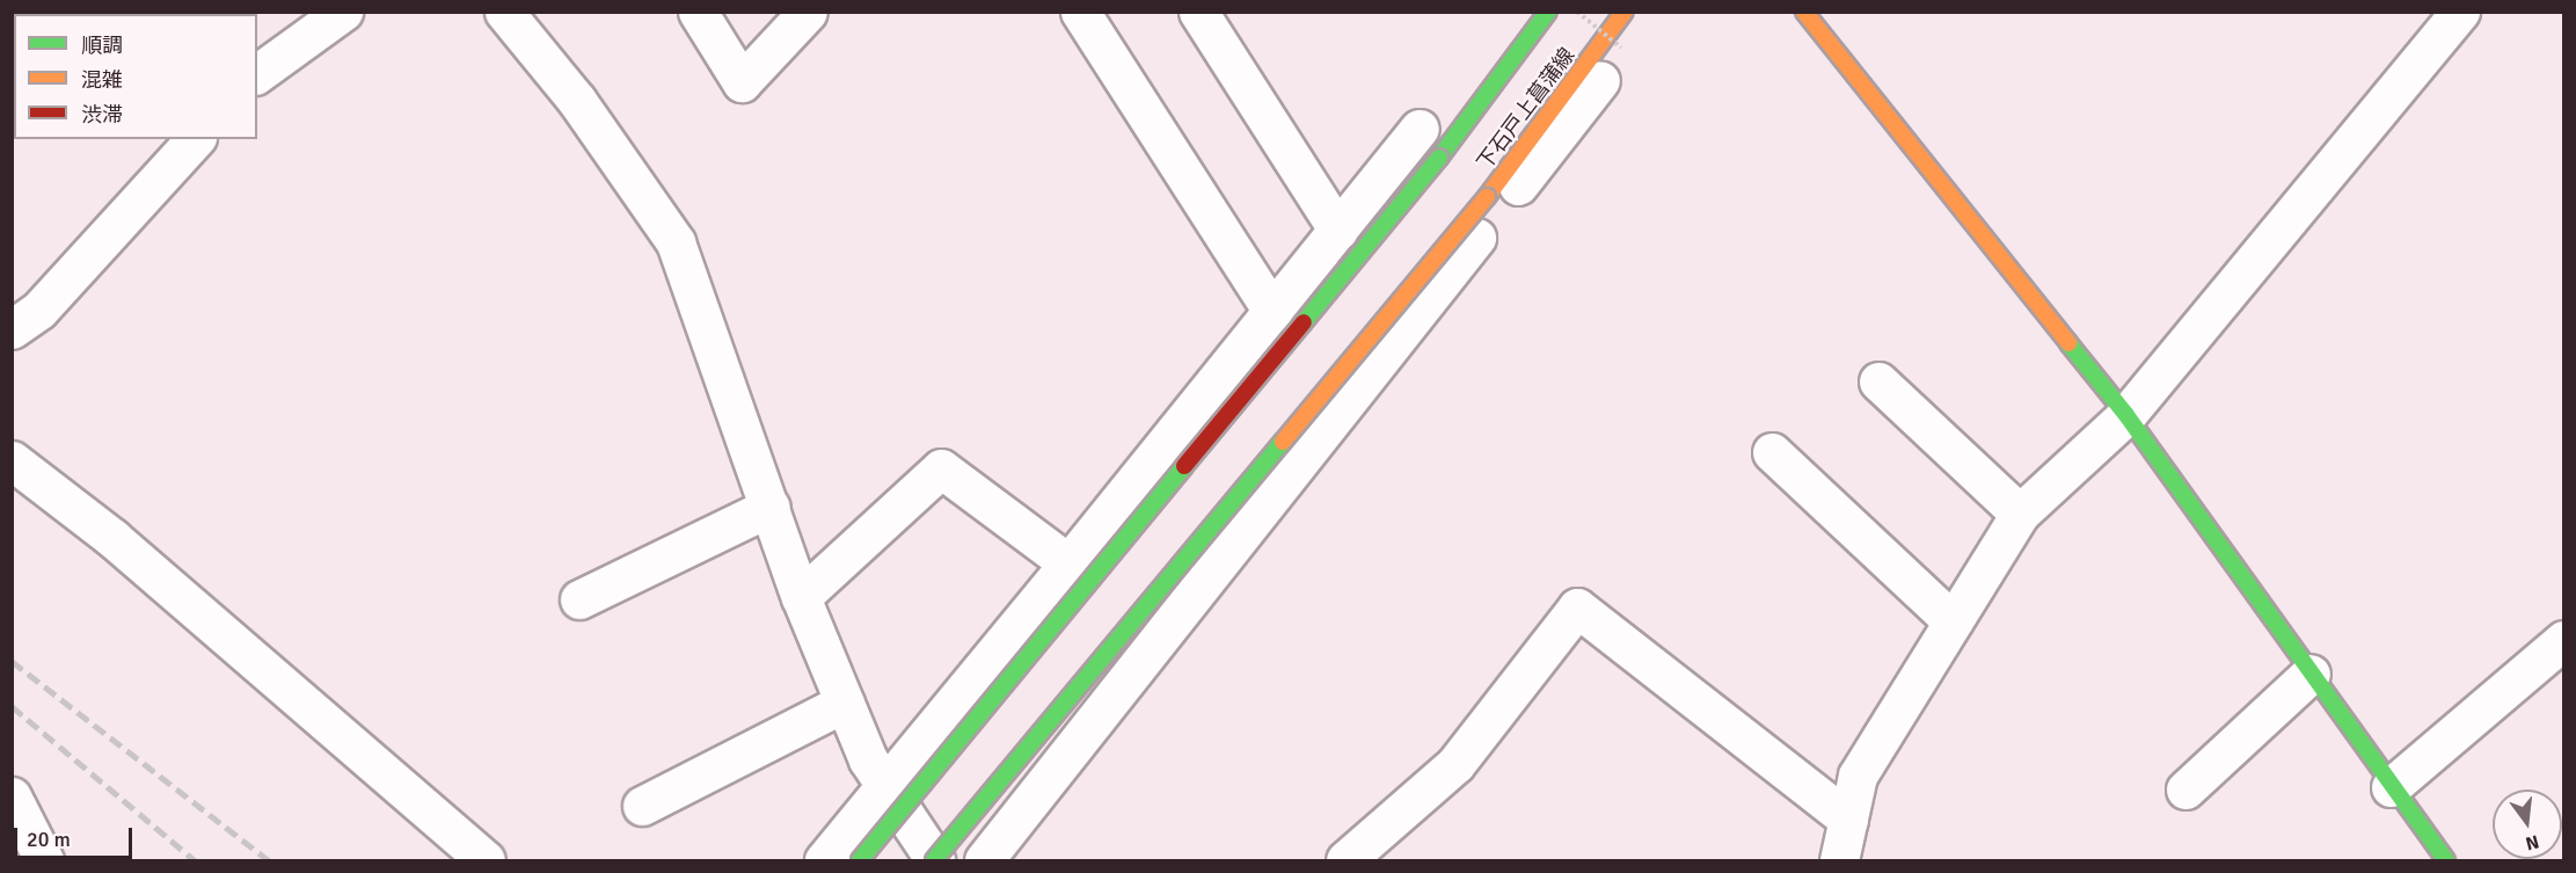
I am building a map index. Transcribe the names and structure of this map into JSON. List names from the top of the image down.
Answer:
{
  "streets": {
    "main road": ["下石戸上菖蒲線"]
  },
  "legend": ["順調", "混雑", "渋滞"],
  "scale_bar": "20 m",
  "north": "bottom"
}
